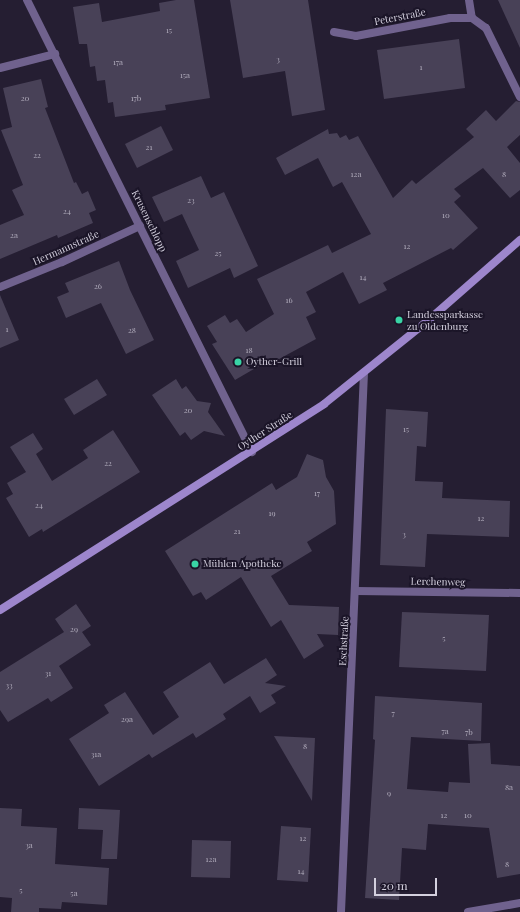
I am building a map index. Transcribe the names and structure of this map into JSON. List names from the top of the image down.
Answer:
{
  "streets": {
    "main road": ["Oyther Straße"],
    "street": [
      "Peterstraße",
      "Krusenschlopp",
      "Hermannstraße",
      "Lerchenweg",
      "Eschstraße"
    ]
  },
  "crossings": [
    ["Krusenschlopp", "Hermannstraße"],
    ["Krusenschlopp", "Oyther Straße"],
    ["Oyther Straße", "Eschstraße"],
    ["Lerchenweg", "Eschstraße"]
  ],
  "places": ["Landessparkasse zu Oldenburg", "Oyther-Grill", "Mühlen Apotheke"],
  "house_numbers": [
    "15",
    "3",
    "17a",
    "1",
    "15a",
    "20",
    "17b",
    "21",
    "22",
    "12a",
    "8",
    "23",
    "24",
    "10",
    "2a",
    "12",
    "25",
    "14",
    "26",
    "16",
    "1",
    "28",
    "18",
    "20",
    "15",
    "22",
    "17",
    "24",
    "19",
    "12",
    "21",
    "3",
    "29",
    "5",
    "31",
    "33",
    "7",
    "29a",
    "7a",
    "7b",
    "8",
    "31a",
    "8a",
    "9",
    "12",
    "10",
    "12",
    "3a",
    "12a",
    "8",
    "14",
    "5",
    "5a"
  ],
  "scale_bar": "20 m"
}
